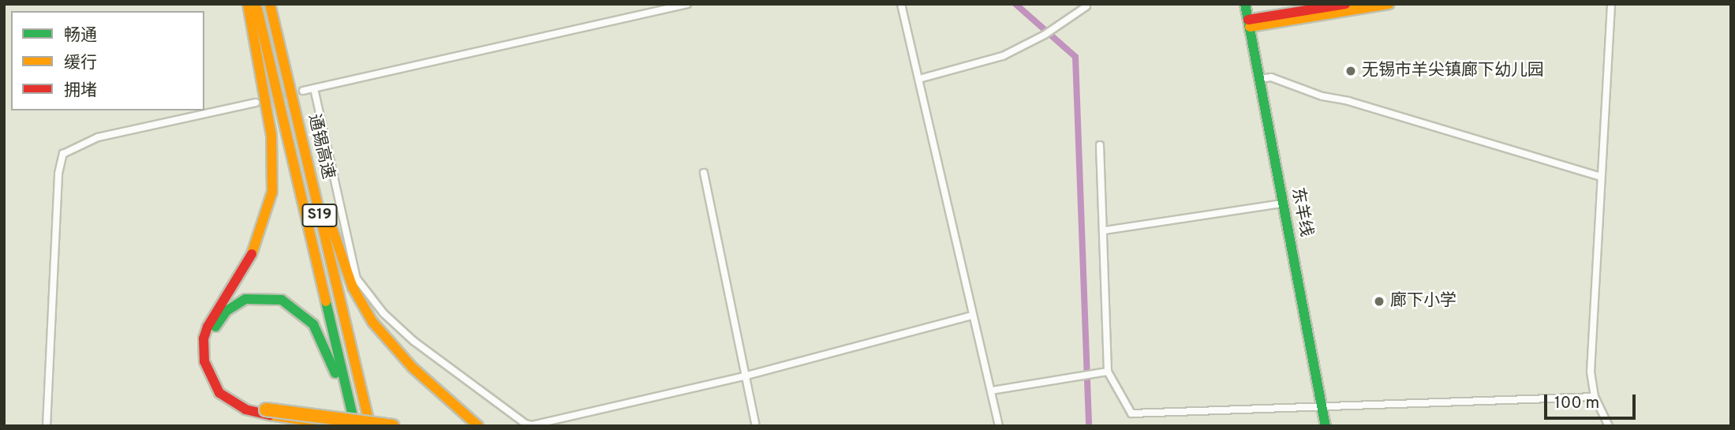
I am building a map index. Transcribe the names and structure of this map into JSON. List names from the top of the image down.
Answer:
{
  "streets": {
    "main road": ["通锡高速", "东羊线", "S19"]
  },
  "places": ["无锡市羊尖镇廊下幼儿园", "廊下小学"],
  "legend": ["畅通", "缓行", "拥堵"],
  "scale_bar": "100 m"
}
